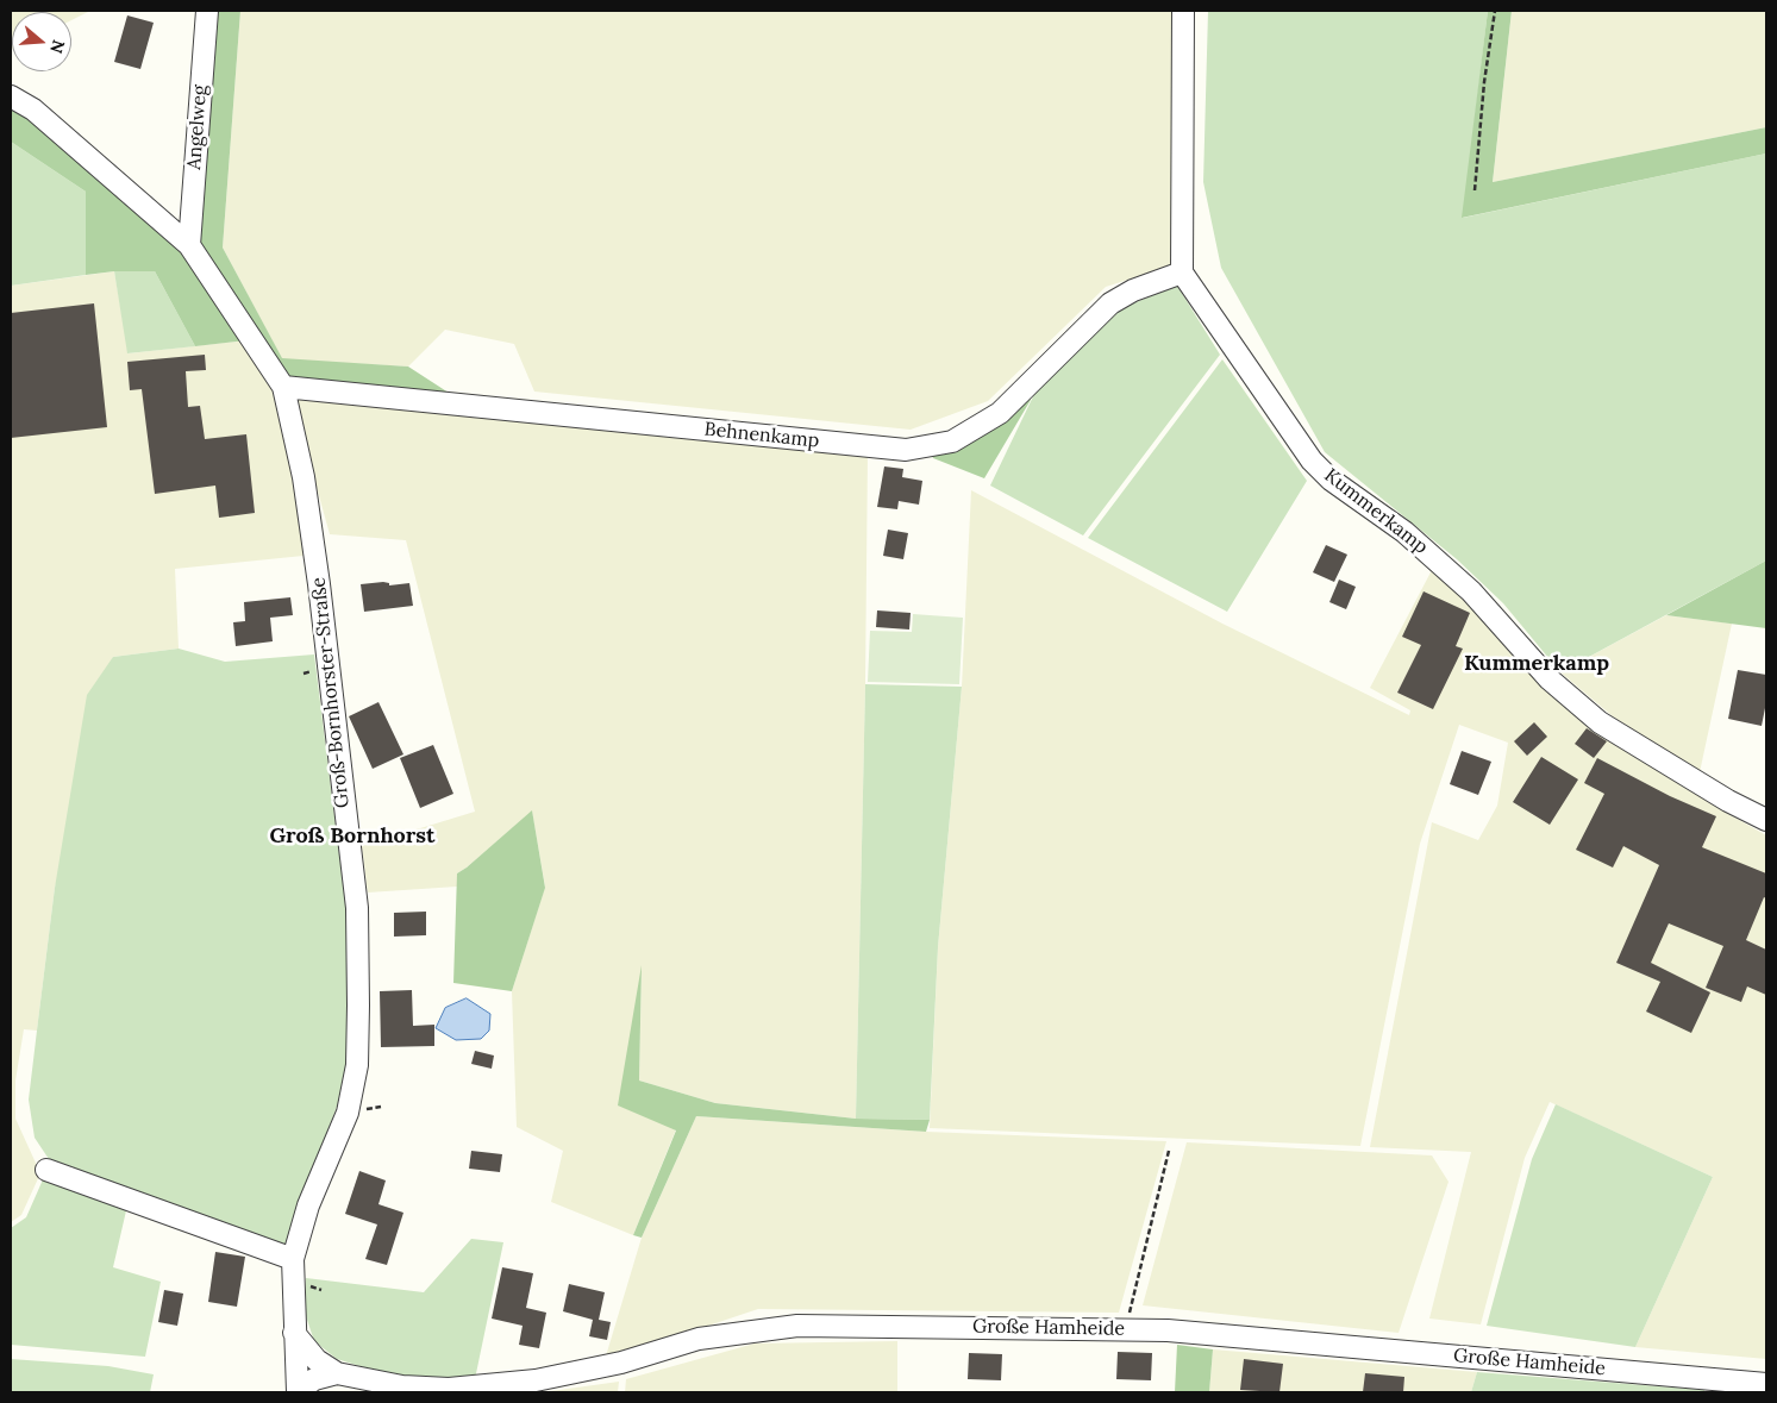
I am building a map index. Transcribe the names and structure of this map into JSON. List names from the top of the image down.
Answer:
{
  "streets": {
    "street": [
      "Angelweg",
      "Behnenkamp",
      "Kummerkamp",
      "Groß-Bornhorster-Straße",
      "Große Hamheide"
    ]
  },
  "crossings": [
    ["Angelweg", "Groß-Bornhorster-Straße"],
    ["Behnenkamp", "Kummerkamp"],
    ["Behnenkamp", "Groß-Bornhorster-Straße"],
    ["Groß-Bornhorster-Straße", "Große Hamheide"]
  ],
  "districts": ["Kummerkamp", "Groß Bornhorst"],
  "north": "right"
}
